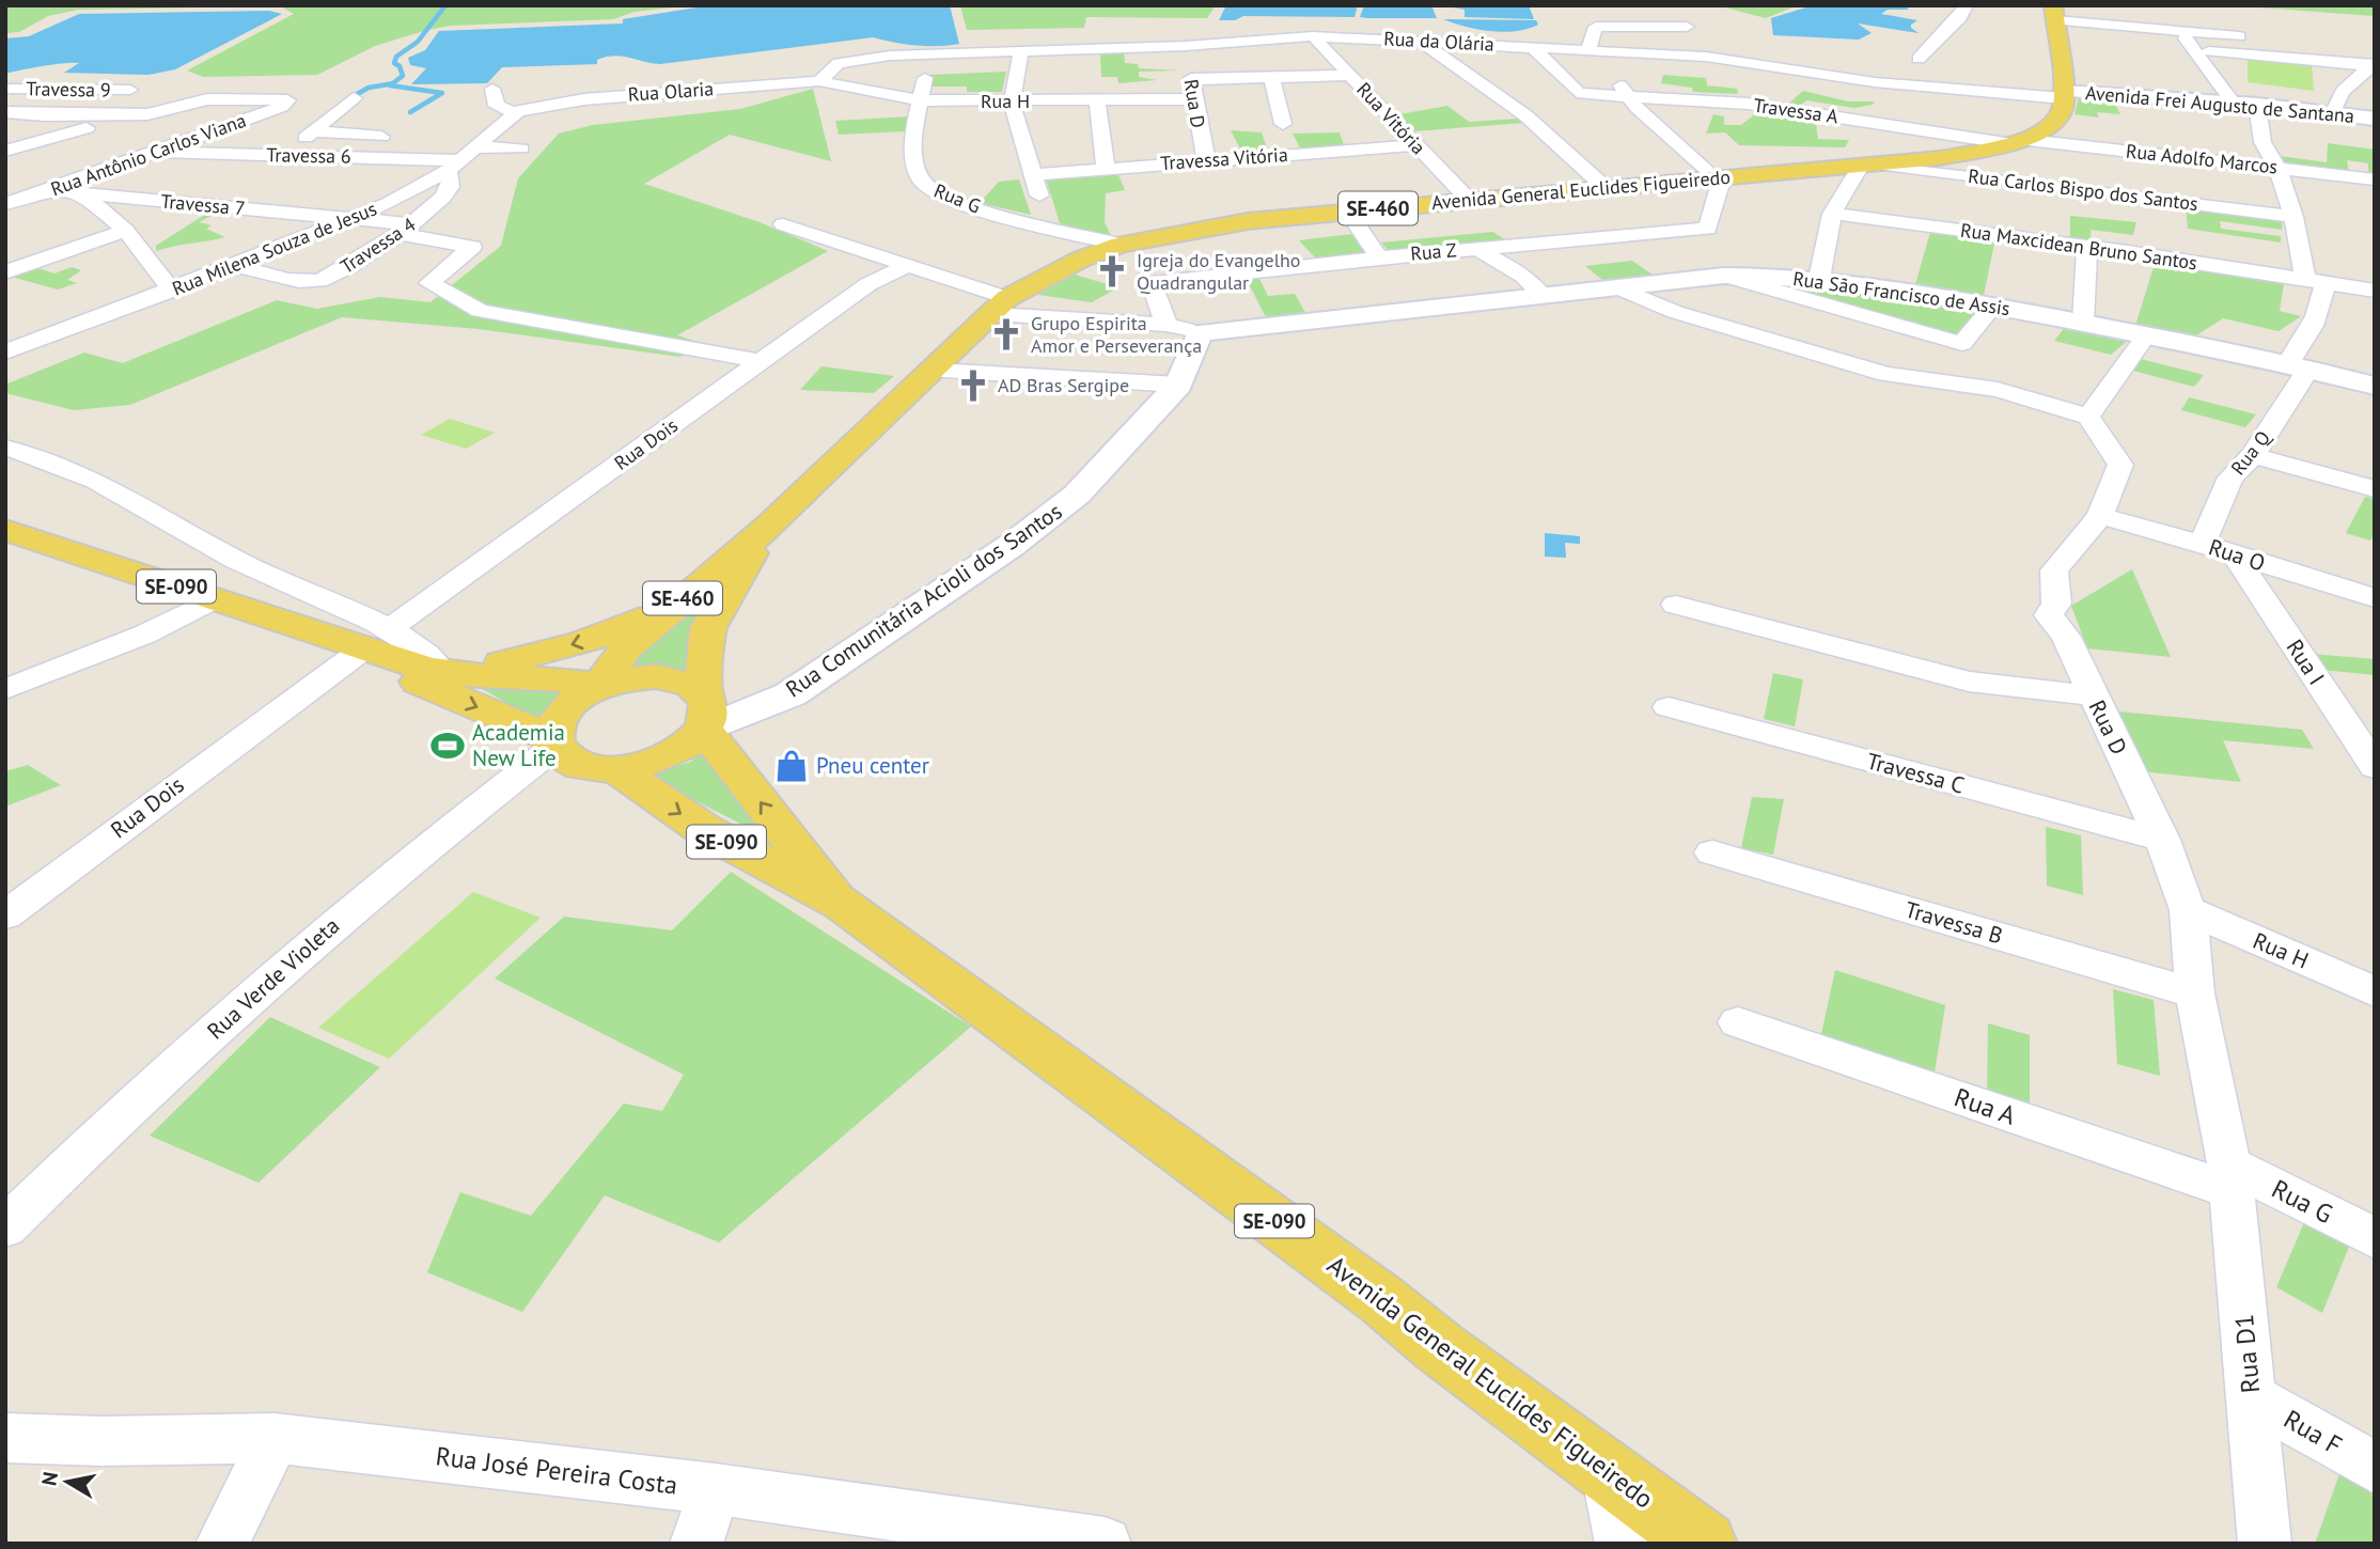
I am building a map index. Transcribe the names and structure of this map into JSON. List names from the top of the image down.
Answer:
{
  "streets": {
    "main road": ["Avenida General Euclides Figueiredo", "SE-460", "SE-090"],
    "street": [
      "Rua da Olária",
      "Travessa 9",
      "Rua Olaria",
      "Rua H",
      "Rua D",
      "Avenida Frei Augusto de Santana",
      "Travessa A",
      "Rua Vitória",
      "Rua Antônio Carlos Viana",
      "Travessa 6",
      "Travessa Vitória",
      "Rua Adolfo Marcos",
      "Rua Carlos Bispo dos Santos",
      "Rua G",
      "Travessa 7",
      "Travessa 4",
      "Rua Maxcidean Bruno Santos",
      "Rua Milena Souza de Jesus",
      "Rua Z",
      "Rua São Francisco de Assis",
      "Rua Dois",
      "Rua Q",
      "Rua O",
      "Rua Comunitária Acioli dos Santos",
      "Rua I",
      "Travessa C",
      "Travessa B",
      "Rua Verde Violeta",
      "Rua A",
      "Rua D1",
      "Rua F",
      "Rua José Pereira Costa"
    ]
  },
  "crossings": [
    ["Rua da Olária", "Rua Olaria"],
    ["Rua da Olária", "Rua H"],
    ["Rua da Olária", "Rua D"],
    ["Rua da Olária", "Avenida Frei Augusto de Santana"],
    ["Rua da Olária", "Travessa A"],
    ["Rua da Olária", "Rua Vitória"],
    ["Rua da Olária", "Avenida General Euclides Figueiredo"],
    ["Rua da Olária", "Rua G"],
    ["Rua Olaria", "Rua H"],
    ["Rua Olaria", "Rua Milena Souza de Jesus"],
    ["Rua H", "Rua D"],
    ["Rua H", "Rua G"],
    ["Rua D", "Travessa Vitória"],
    ["Rua D", "Rua G"],
    ["Rua D", "Rua O"],
    ["Rua D", "Travessa C"],
    ["Rua D", "Travessa B"],
    ["Rua D", "Rua A"],
    ["Rua D", "Rua D1"],
    ["Avenida Frei Augusto de Santana", "Avenida General Euclides Figueiredo"],
    ["Travessa A", "Rua Adolfo Marcos"],
    ["Travessa A", "Avenida General Euclides Figueiredo"],
    ["Rua Vitória", "Travessa Vitória"],
    ["Rua Vitória", "Avenida General Euclides Figueiredo"],
    ["Rua Antônio Carlos Viana", "Travessa 6"],
    ["Rua Antônio Carlos Viana", "Travessa 7"],
    ["Travessa 6", "Travessa 4"],
    ["Travessa 6", "Rua Milena Souza de Jesus"],
    ["Rua Adolfo Marcos", "Avenida General Euclides Figueiredo"],
    ["Avenida General Euclides Figueiredo", "Rua Carlos Bispo dos Santos"],
    ["Avenida General Euclides Figueiredo", "Rua G"],
    ["Avenida General Euclides Figueiredo", "Rua Z"],
    ["Avenida General Euclides Figueiredo", "SE-090"],
    ["Avenida General Euclides Figueiredo", "Rua Comunitária Acioli dos Santos"],
    ["Avenida General Euclides Figueiredo", "Rua Verde Violeta"],
    ["Rua G", "Rua A"],
    ["Rua G", "Rua D1"],
    ["Travessa 7", "Travessa 4"],
    ["Travessa 7", "Rua Milena Souza de Jesus"],
    ["Travessa 7", "Rua Dois"],
    ["Travessa 4", "Rua Milena Souza de Jesus"],
    ["Rua São Francisco de Assis", "Rua Q"],
    ["Rua São Francisco de Assis", "Rua Comunitária Acioli dos Santos"],
    ["Rua Dois", "SE-090"],
    ["Rua Q", "Rua O"],
    ["Rua O", "Rua I"],
    ["SE-090", "Rua Comunitária Acioli dos Santos"],
    ["SE-090", "Rua Verde Violeta"],
    ["Rua Comunitária Acioli dos Santos", "Rua Verde Violeta"],
    ["Rua A", "Rua D1"],
    ["Rua D1", "Rua F"]
  ],
  "places": {
    "church": ["Igreja do Evangelho Quadrangular", "Grupo Espirita Amor e Perseverança", "AD Bras Sergipe"],
    "sports": ["Academia New Life"],
    "shop": ["Pneu center"]
  },
  "north": "left"
}
